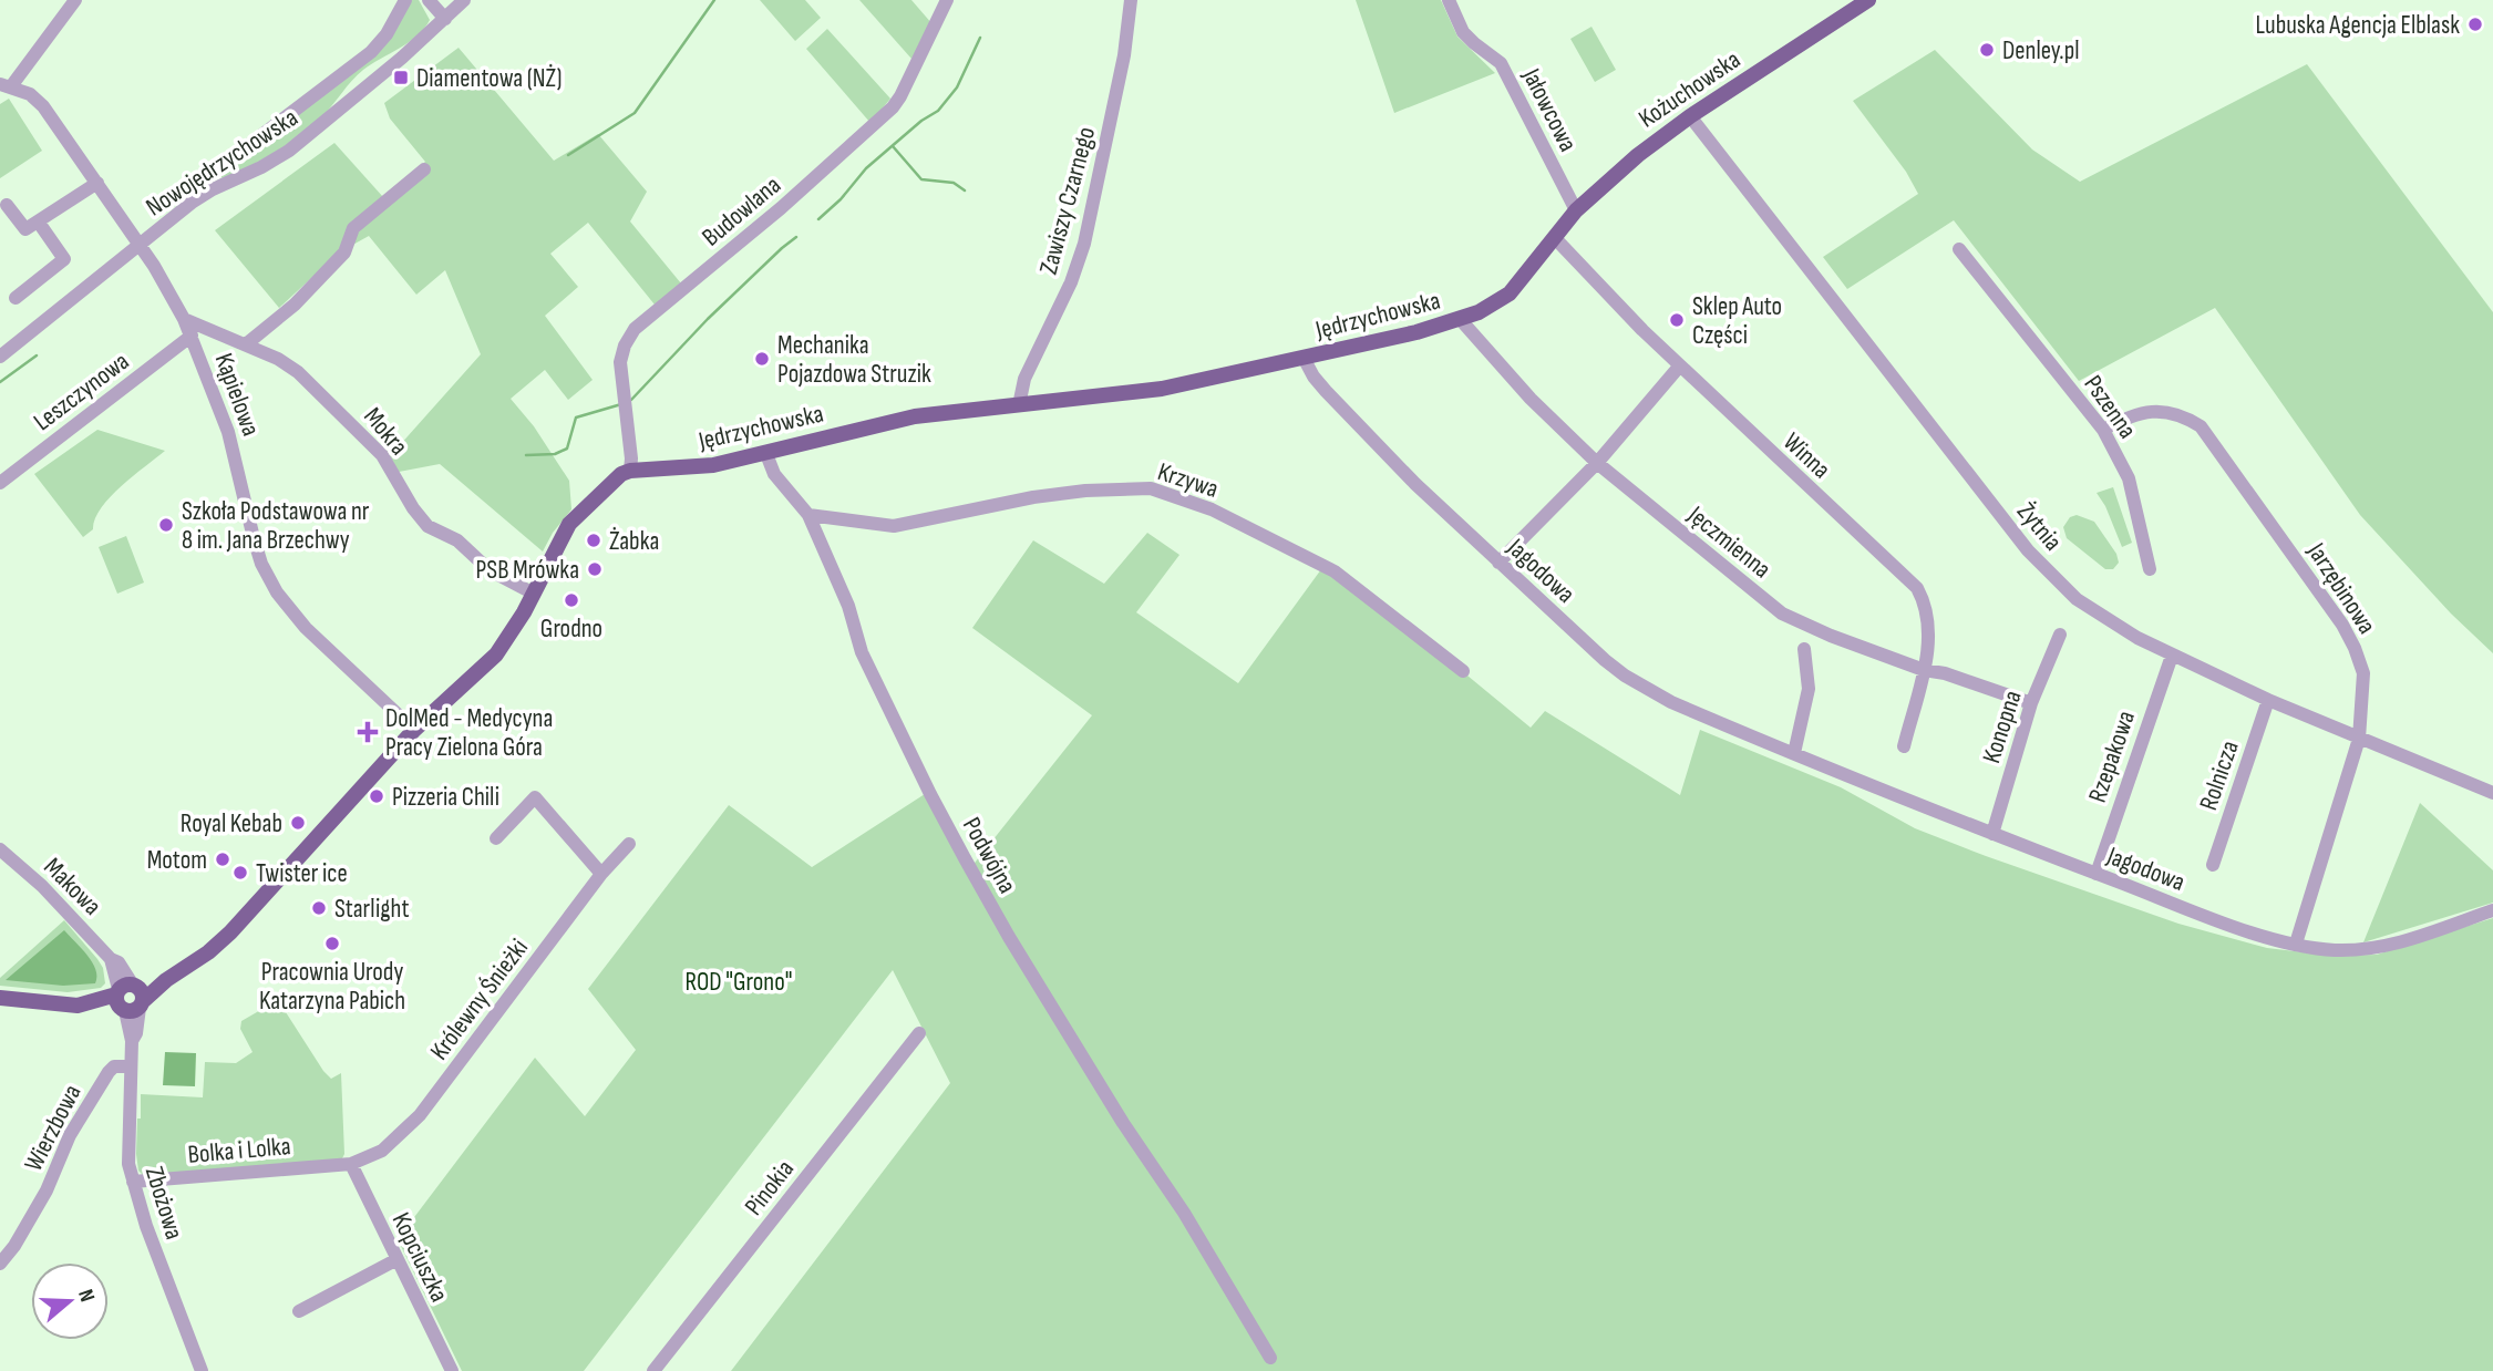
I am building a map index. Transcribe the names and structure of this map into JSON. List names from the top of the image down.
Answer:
{
  "streets": {
    "main road": ["Kożuchowska", "Jędrzychowska"],
    "street": [
      "Jałowcowa",
      "Nowojędrzychowska",
      "Zawiszy Czarnego",
      "Budowlana",
      "Leszczynowa",
      "Kąpielowa",
      "Pszenna",
      "Mokra",
      "Winna",
      "Krzywa",
      "Żytnia",
      "Jęczmienna",
      "Jagodowa",
      "Jarzębinowa",
      "Konopna",
      "Rzepakowa",
      "Rolnicza",
      "Podwójna",
      "Makowa",
      "Królewny Śnieżki",
      "Wierzbowa",
      "Bolka i Lolka",
      "Pinokia",
      "Zbożowa",
      "Kopciuszka"
    ]
  },
  "crossings": [
    ["Kożuchowska", "Jałowcowa"],
    ["Kożuchowska", "Jędrzychowska"],
    ["Kożuchowska", "Winna"],
    ["Kożuchowska", "Żytnia"],
    ["Nowojędrzychowska", "Kąpielowa"],
    ["Zawiszy Czarnego", "Jędrzychowska"],
    ["Budowlana", "Jędrzychowska"],
    ["Jędrzychowska", "Winna"],
    ["Jędrzychowska", "Jęczmienna"],
    ["Jędrzychowska", "Jagodowa"],
    ["Jędrzychowska", "Podwójna"],
    ["Leszczynowa", "Kąpielowa"],
    ["Kąpielowa", "Mokra"],
    ["Pszenna", "Jarzębinowa"],
    ["Winna", "Jęczmienna"],
    ["Krzywa", "Podwójna"],
    ["Żytnia", "Jarzębinowa"],
    ["Żytnia", "Rzepakowa"],
    ["Żytnia", "Rolnicza"],
    ["Jęczmienna", "Konopna"],
    ["Jagodowa", "Jarzębinowa"],
    ["Jagodowa", "Konopna"],
    ["Jagodowa", "Rzepakowa"],
    ["Makowa", "Zbożowa"],
    ["Królewny Śnieżki", "Bolka i Lolka"],
    ["Królewny Śnieżki", "Kopciuszka"],
    ["Wierzbowa", "Zbożowa"],
    ["Bolka i Lolka", "Zbożowa"],
    ["Bolka i Lolka", "Kopciuszka"]
  ],
  "parks": ["ROD \"Grono\""],
  "places": {
    "other": [
      "Lubuska Agencja Elblask",
      "Denley.pl",
      "Sklep Auto Części",
      "Mechanika Pojazdowa Struzik",
      "Szkoła Podstawowa nr 8 im. Jana Brzechwy",
      "Żabka",
      "PSB Mrówka",
      "Grodno",
      "Pizzeria Chili",
      "Royal Kebab",
      "Motom",
      "Twister ice",
      "Starlight",
      "Pracownia Urody Katarzyna Pabich"
    ],
    "transit": ["Diamentowa (NŻ)"],
    "health": ["DolMed - Medycyna Pracy Zielona Góra"]
  },
  "north": "right"
}
